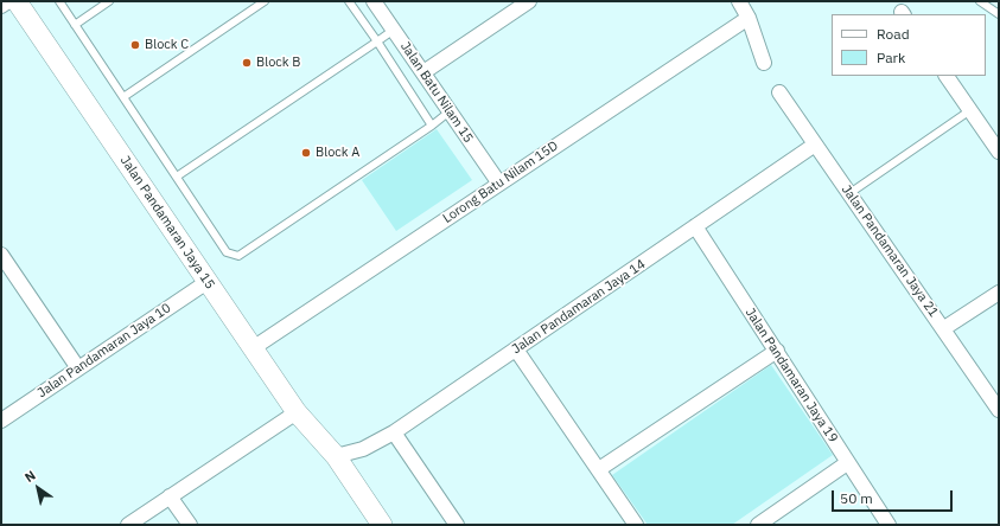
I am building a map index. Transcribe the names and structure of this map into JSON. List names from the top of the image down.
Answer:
{
  "streets": {
    "main road": ["Jalan Pandamaran Jaya 15"],
    "street": [
      "Jalan Batu Nilam 15",
      "Lorong Batu Nilam 15D",
      "Jalan Pandamaran Jaya 21",
      "Jalan Pandamaran Jaya 14",
      "Jalan Pandamaran Jaya 10",
      "Jalan Pandamaran Jaya 19"
    ]
  },
  "crossings": [
    ["Jalan Batu Nilam 15", "Lorong Batu Nilam 15D"],
    ["Lorong Batu Nilam 15D", "Jalan Pandamaran Jaya 15"],
    ["Jalan Pandamaran Jaya 15", "Jalan Pandamaran Jaya 14"],
    ["Jalan Pandamaran Jaya 15", "Jalan Pandamaran Jaya 10"],
    ["Jalan Pandamaran Jaya 21", "Jalan Pandamaran Jaya 14"],
    ["Jalan Pandamaran Jaya 14", "Jalan Pandamaran Jaya 19"]
  ],
  "places": ["Block C", "Block B", "Block A"],
  "legend": ["Road", "Park"],
  "scale_bar": "50 m",
  "north": "top left"
}
